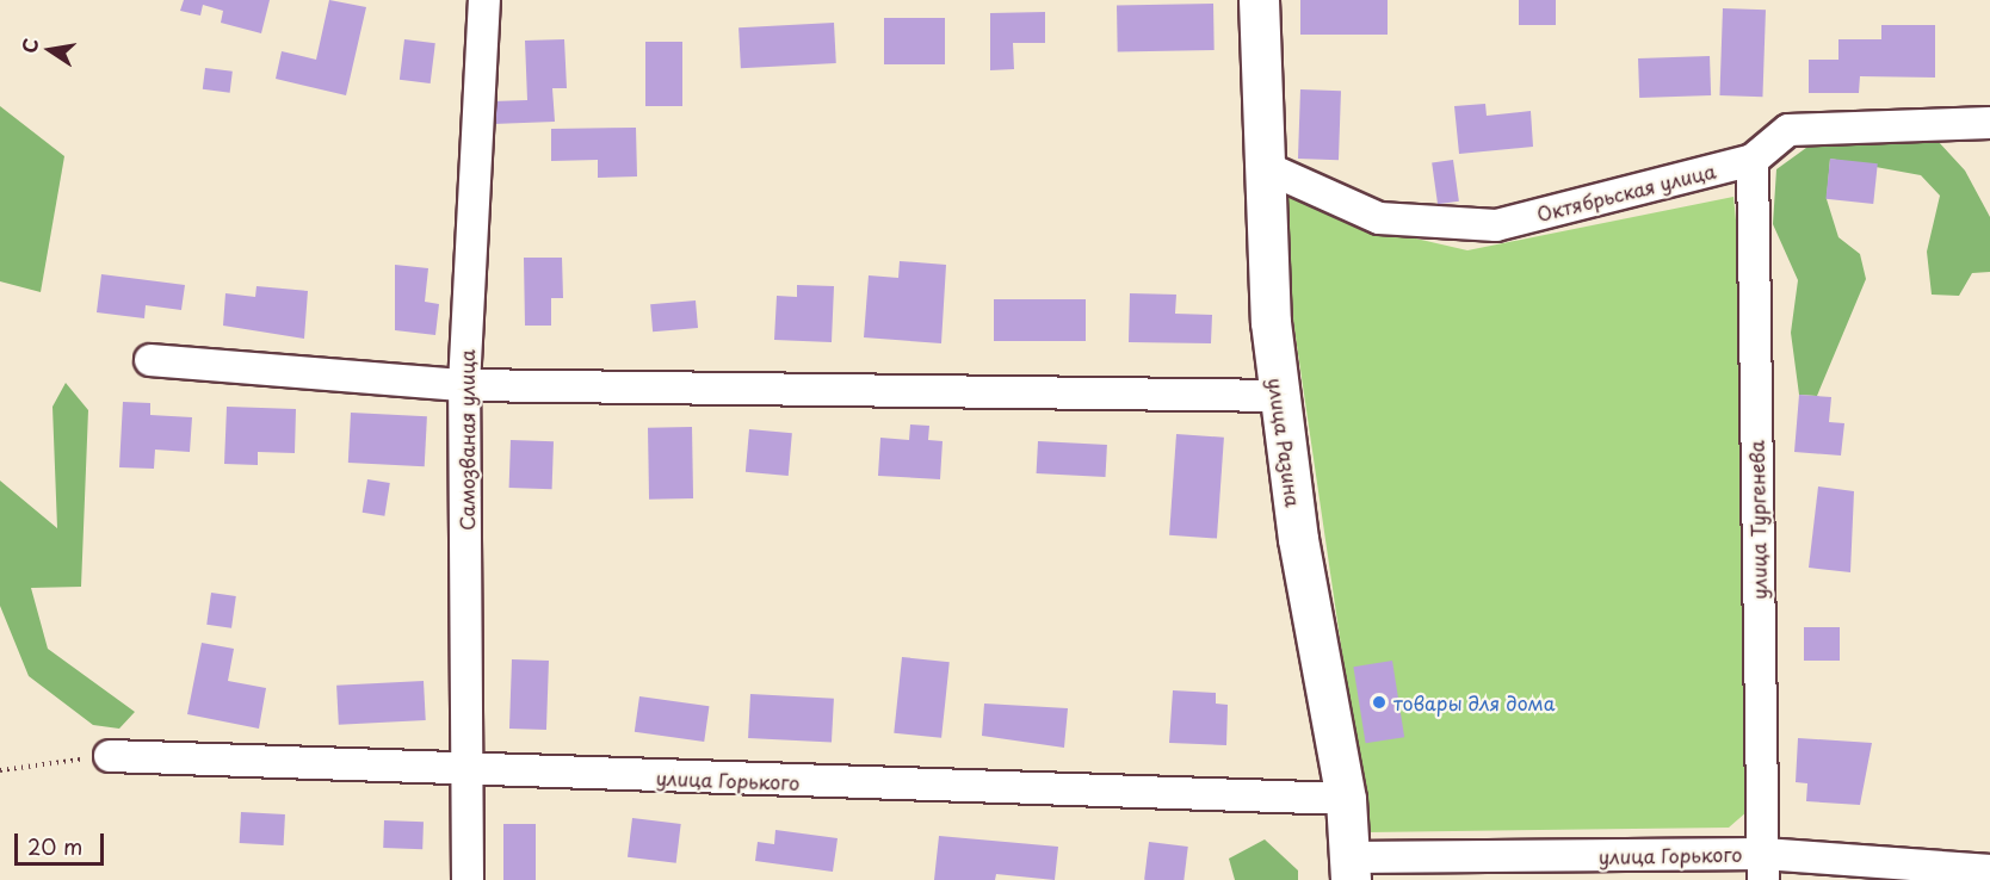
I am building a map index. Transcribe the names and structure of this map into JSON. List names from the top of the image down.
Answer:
{
  "streets": {
    "street": [
      "Октябрьская улица",
      "Самозваная улица",
      "улица Разина",
      "улица Тургенева",
      "улица Горького"
    ]
  },
  "crossings": [
    ["Октябрьская улица", "улица Разина"],
    ["Октябрьская улица", "улица Тургенева"],
    ["Самозваная улица", "улица Горького"],
    ["улица Разина", "улица Горького"],
    ["улица Тургенева", "улица Горького"]
  ],
  "places": ["товары для дома"],
  "scale_bar": "20 m",
  "north": "left"
}
